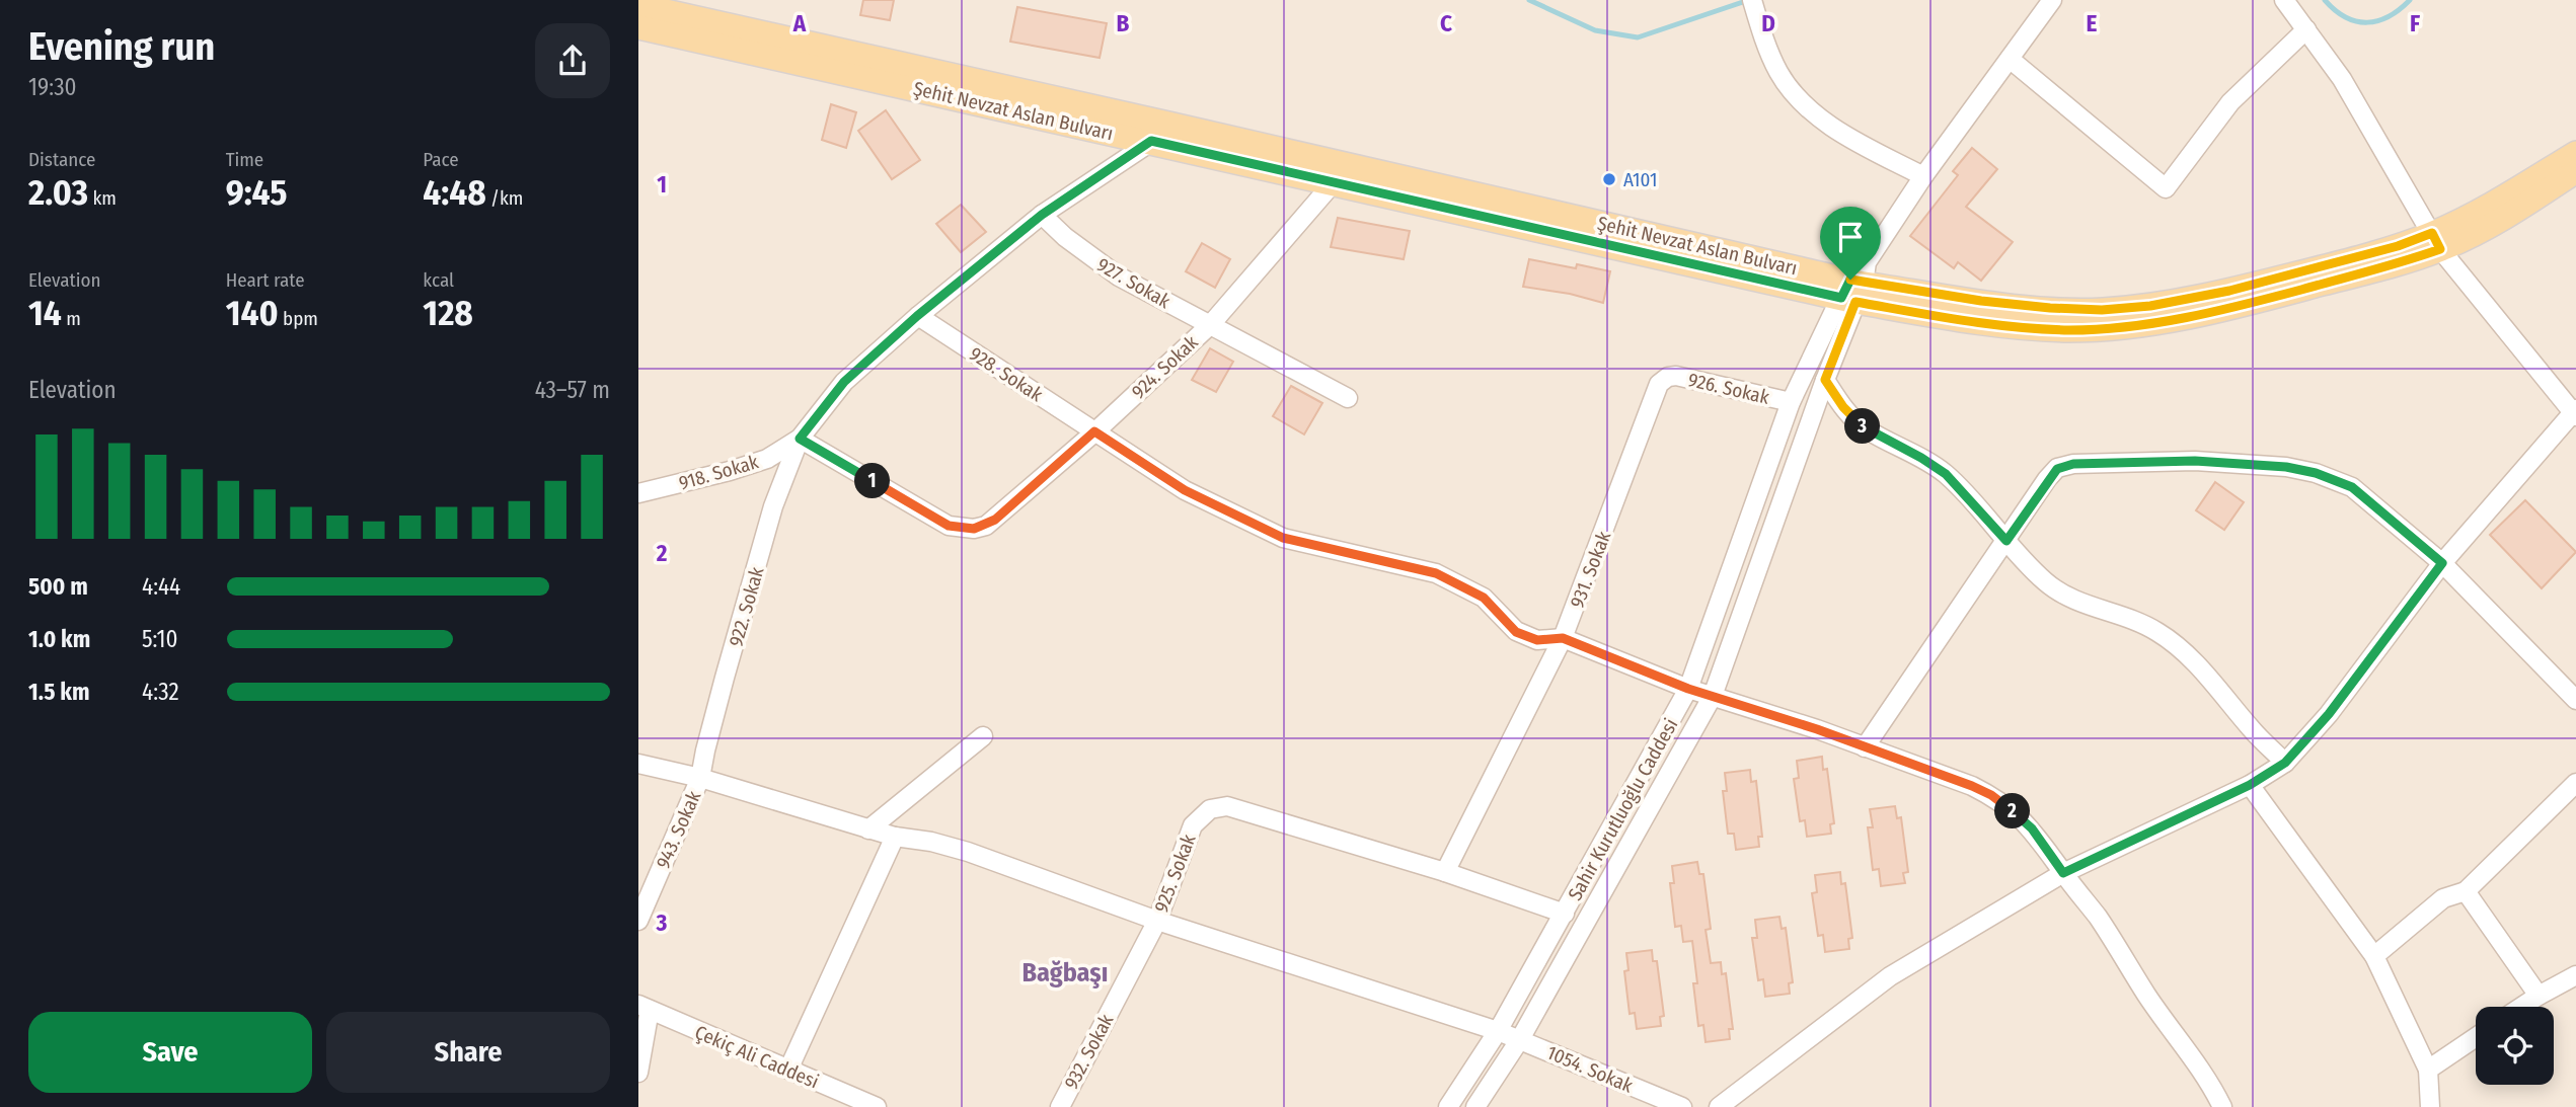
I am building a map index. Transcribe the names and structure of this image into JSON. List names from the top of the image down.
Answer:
{
  "streets": {
    "main road": ["Şehit Nevzat Aslan Bulvarı"],
    "street": [
      "927. Sokak",
      "924. Sokak",
      "928. Sokak",
      "926. Sokak",
      "918. Sokak",
      "931. Sokak",
      "922. Sokak",
      "Sahir Kurutluoğlu Caddesi",
      "943. Sokak",
      "925. Sokak",
      "932. Sokak",
      "Çekiç Ali Caddesi",
      "1054. Sokak"
    ]
  },
  "crossings": [
    ["Şehit Nevzat Aslan Bulvarı", "924. Sokak"],
    ["Şehit Nevzat Aslan Bulvarı", "918. Sokak"],
    ["Şehit Nevzat Aslan Bulvarı", "Sahir Kurutluoğlu Caddesi"],
    ["927. Sokak", "924. Sokak"],
    ["927. Sokak", "918. Sokak"],
    ["924. Sokak", "928. Sokak"],
    ["924. Sokak", "918. Sokak"],
    ["924. Sokak", "922. Sokak"],
    ["928. Sokak", "918. Sokak"],
    ["928. Sokak", "931. Sokak"],
    ["928. Sokak", "Sahir Kurutluoğlu Caddesi"],
    ["926. Sokak", "931. Sokak"],
    ["926. Sokak", "Sahir Kurutluoğlu Caddesi"],
    ["918. Sokak", "922. Sokak"],
    ["931. Sokak", "925. Sokak"],
    ["922. Sokak", "943. Sokak"],
    ["922. Sokak", "1054. Sokak"],
    ["Sahir Kurutluoğlu Caddesi", "1054. Sokak"],
    ["943. Sokak", "1054. Sokak"],
    ["925. Sokak", "932. Sokak"],
    ["925. Sokak", "1054. Sokak"],
    ["932. Sokak", "1054. Sokak"]
  ],
  "districts": ["Bağbaşı"],
  "places": ["A101"],
  "page": {
    "heading": ["Evening run", "19:30"],
    "stats": [
      ["Distance", "2.03 km"],
      ["Time", "9:45"],
      ["Pace", "4:48 /km"],
      ["Elevation", "14 m"],
      ["Heart rate", "140 bpm"],
      ["kcal", "128"]
    ],
    "chart": ["Elevation", "43–57 m"],
    "pins": ["3", "1", "2"],
    "list": [
      {
        "name": "500 m",
        "note": "4:44"
      },
      {
        "name": "1.0 km",
        "note": "5:10"
      },
      {
        "name": "1.5 km",
        "note": "4:32"
      }
    ],
    "buttons": ["Save", "Share"]
  },
  "grid": {
    "columns": [
      "A",
      "B",
      "C",
      "D",
      "E",
      "F"
    ],
    "rows": ["1", "2", "3"]
  }
}
